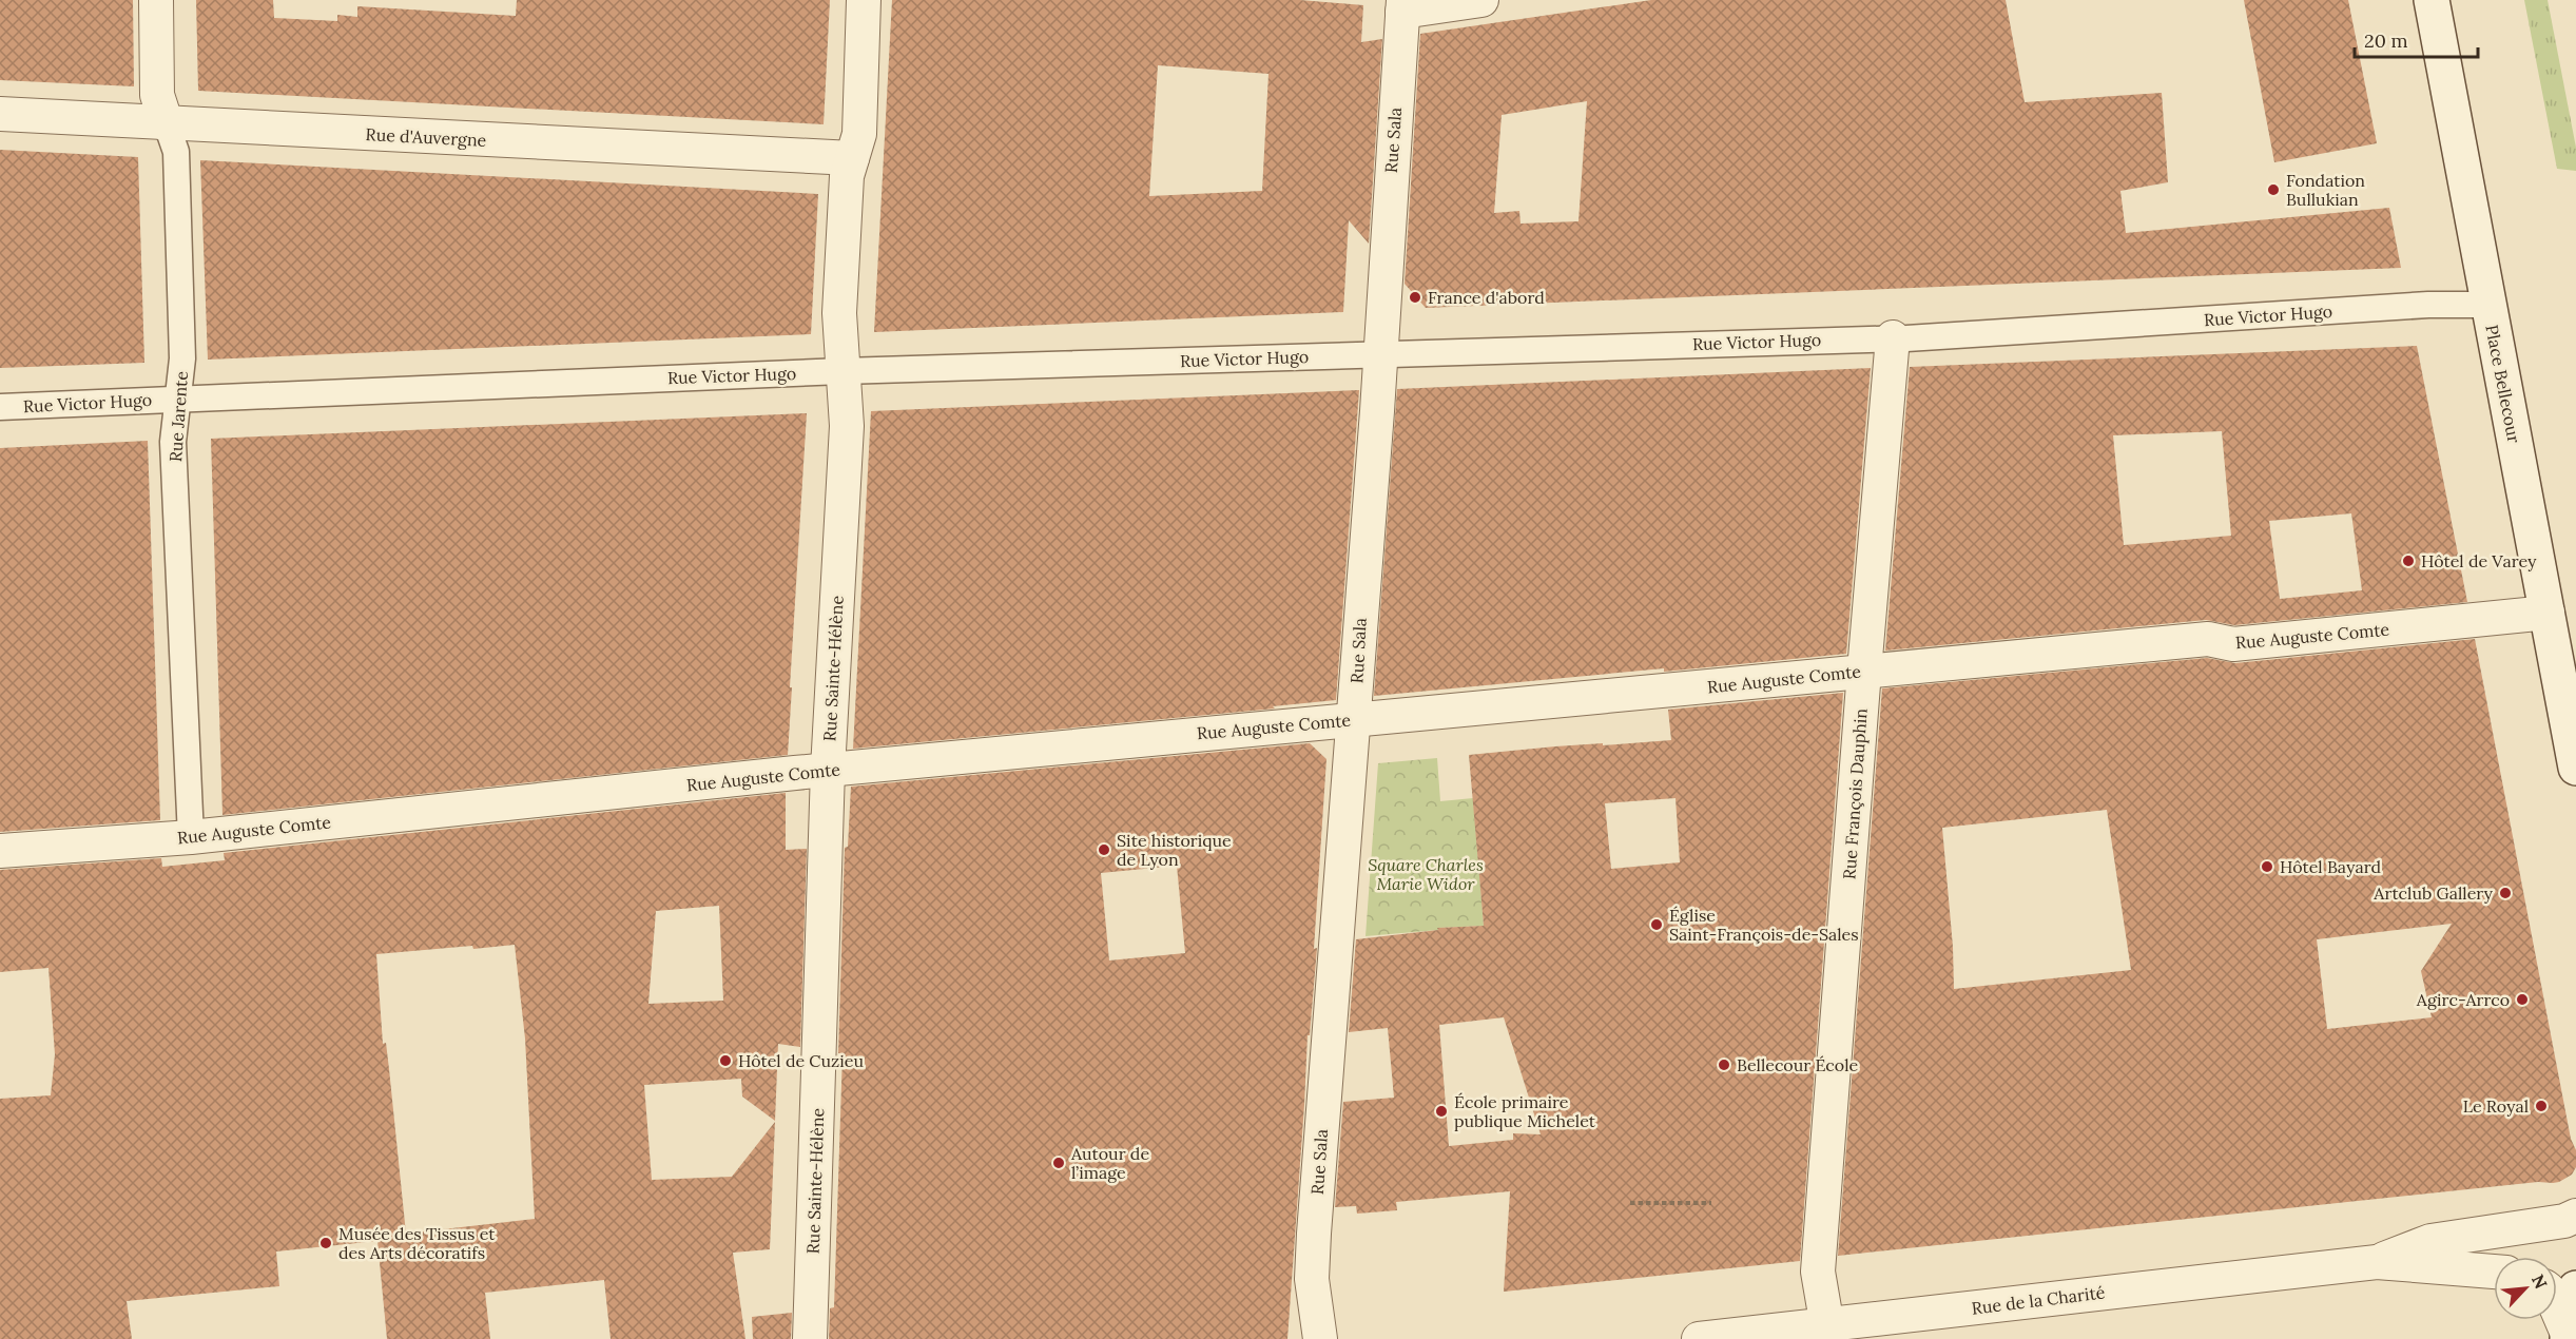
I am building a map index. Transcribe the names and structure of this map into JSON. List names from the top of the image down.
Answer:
{
  "streets": {
    "main road": ["Place Bellecour"],
    "street": [
      "Rue d'Auvergne",
      "Rue Sala",
      "Rue Victor Hugo",
      "Rue Jarente",
      "Rue Auguste Comte",
      "Rue Sainte-Hélène",
      "Rue François Dauphin",
      "Rue de la Charité"
    ]
  },
  "crossings": [
    ["Rue d'Auvergne", "Rue Jarente"],
    ["Rue d'Auvergne", "Rue Sainte-Hélène"],
    ["Rue Sala", "Rue Victor Hugo"],
    ["Rue Sala", "Rue Auguste Comte"],
    ["Rue Victor Hugo", "Place Bellecour"],
    ["Rue Victor Hugo", "Rue Jarente"],
    ["Rue Victor Hugo", "Rue Sainte-Hélène"],
    ["Rue Victor Hugo", "Rue François Dauphin"],
    ["Place Bellecour", "Rue Auguste Comte"],
    ["Rue Jarente", "Rue Auguste Comte"],
    ["Rue Auguste Comte", "Rue Sainte-Hélène"],
    ["Rue Auguste Comte", "Rue François Dauphin"],
    ["Rue François Dauphin", "Rue de la Charité"]
  ],
  "parks": ["Square Charles Marie Widor"],
  "places": [
    "Fondation Bullukian",
    "France d'abord",
    "Hôtel de Varey",
    "Site historique de Lyon",
    "Hôtel Bayard",
    "Artclub Gallery",
    "Église Saint-François-de-Sales",
    "Agirc-Arrco",
    "Hôtel de Cuzieu",
    "Bellecour École",
    "Le Royal",
    "École primaire publique Michelet",
    "Autour de l’image",
    "Musée des Tissus et des Arts décoratifs"
  ],
  "scale_bar": "20 m",
  "north": "top right"
}
